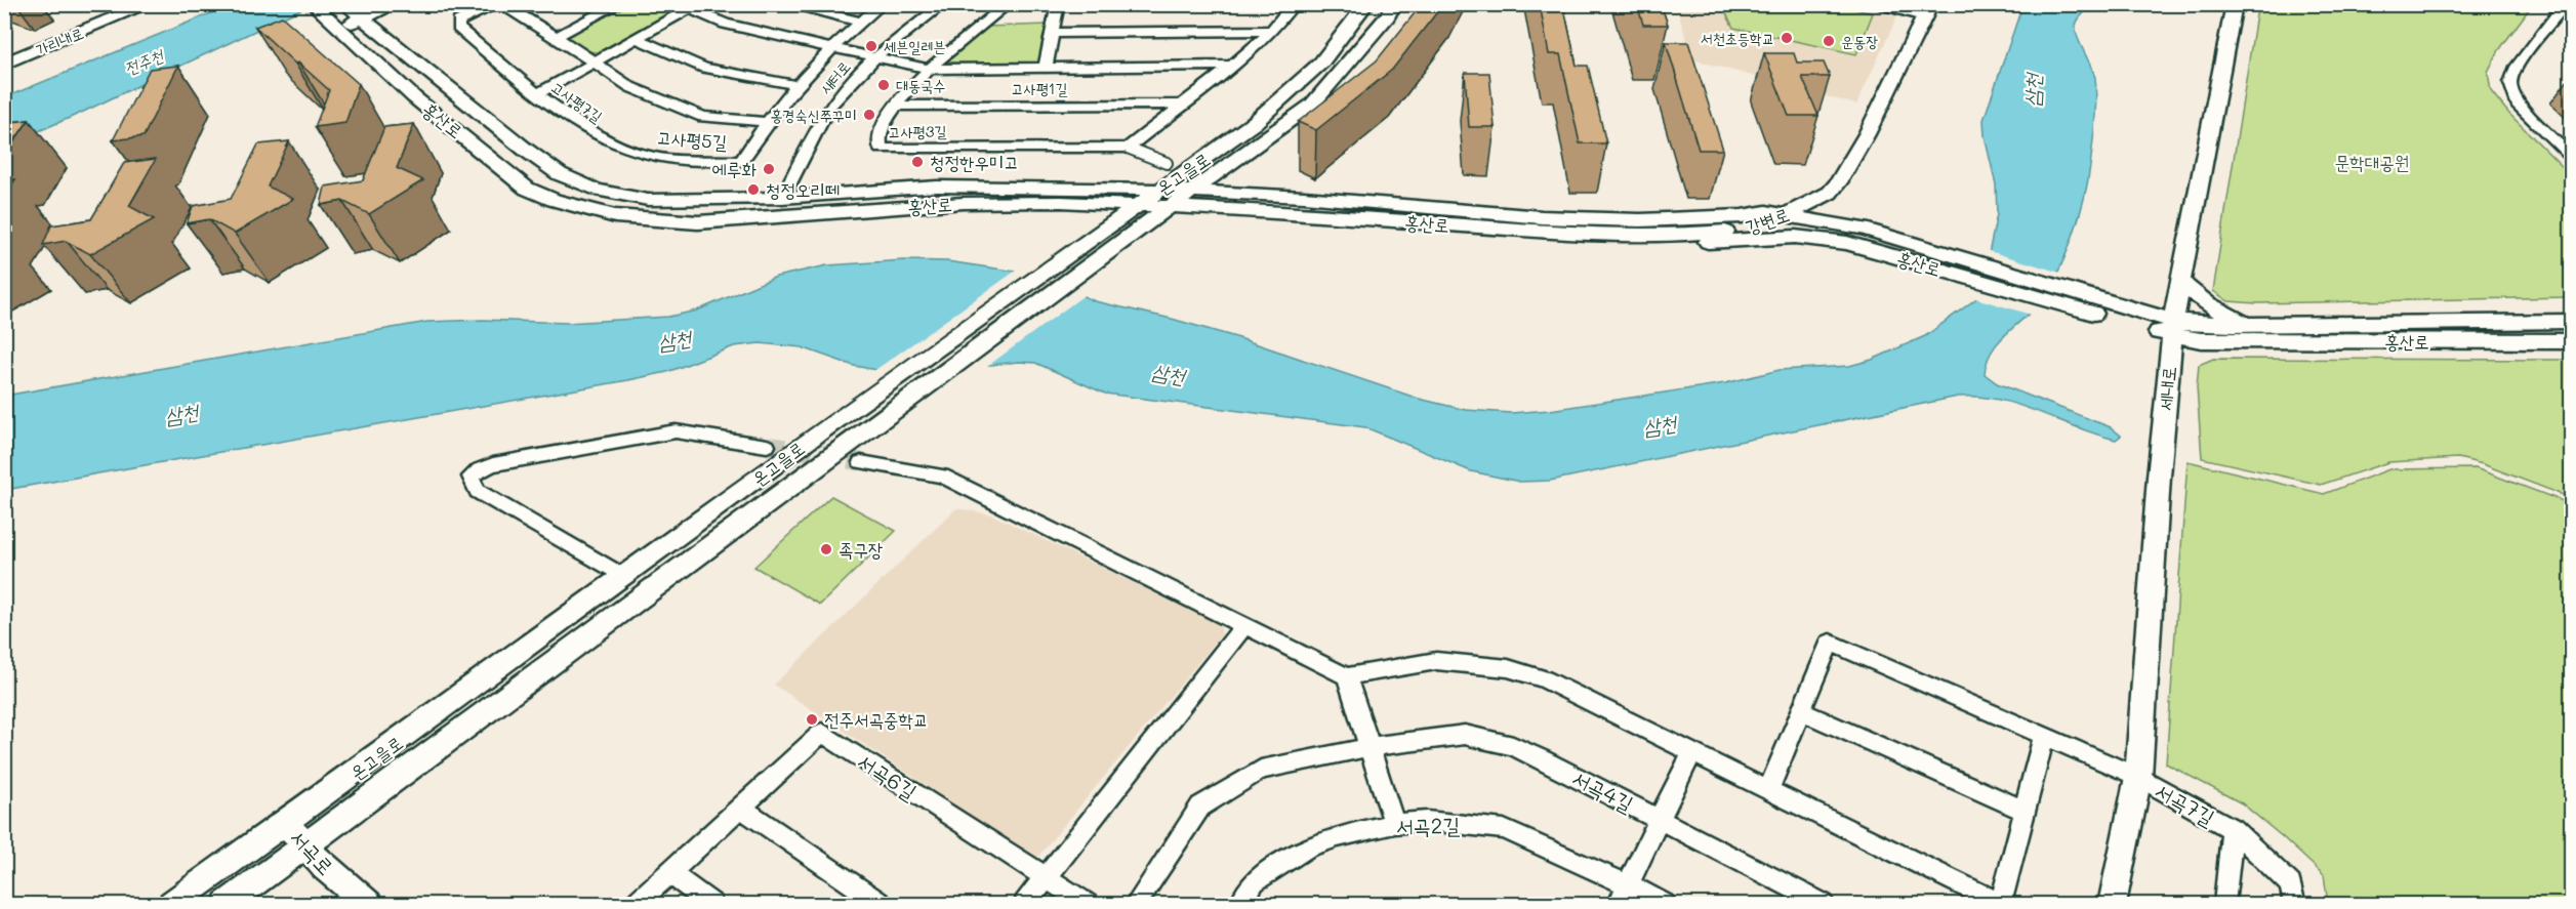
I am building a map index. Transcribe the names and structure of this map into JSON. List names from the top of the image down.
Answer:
{
  "streets": {
    "street": [
      "가리내로",
      "새터로",
      "고사평1길",
      "고사평7길",
      "홍산로",
      "고사평3길",
      "고사평5길",
      "온고을로",
      "강변로",
      "세내로",
      "서곡6길",
      "서곡4길",
      "서곡7길",
      "서곡2길",
      "서곡로"
    ]
  },
  "crossings": [
    ["새터로", "홍산로"],
    ["고사평1길", "고사평3길"],
    ["고사평7길", "고사평5길"],
    ["홍산로", "온고을로"],
    ["홍산로", "강변로"],
    ["홍산로", "세내로"],
    ["온고을로", "서곡로"],
    ["세내로", "서곡7길"]
  ],
  "water": ["전주천", "삼천"],
  "parks": ["문학대공원"],
  "places": [
    "서천초등학교",
    "운동장",
    "세븐일레븐",
    "대동국수",
    "홍경숙신쭈꾸미",
    "청정한우미고",
    "에루화",
    "청정오리떼",
    "족구장",
    "전주서곡중학교"
  ]
}
